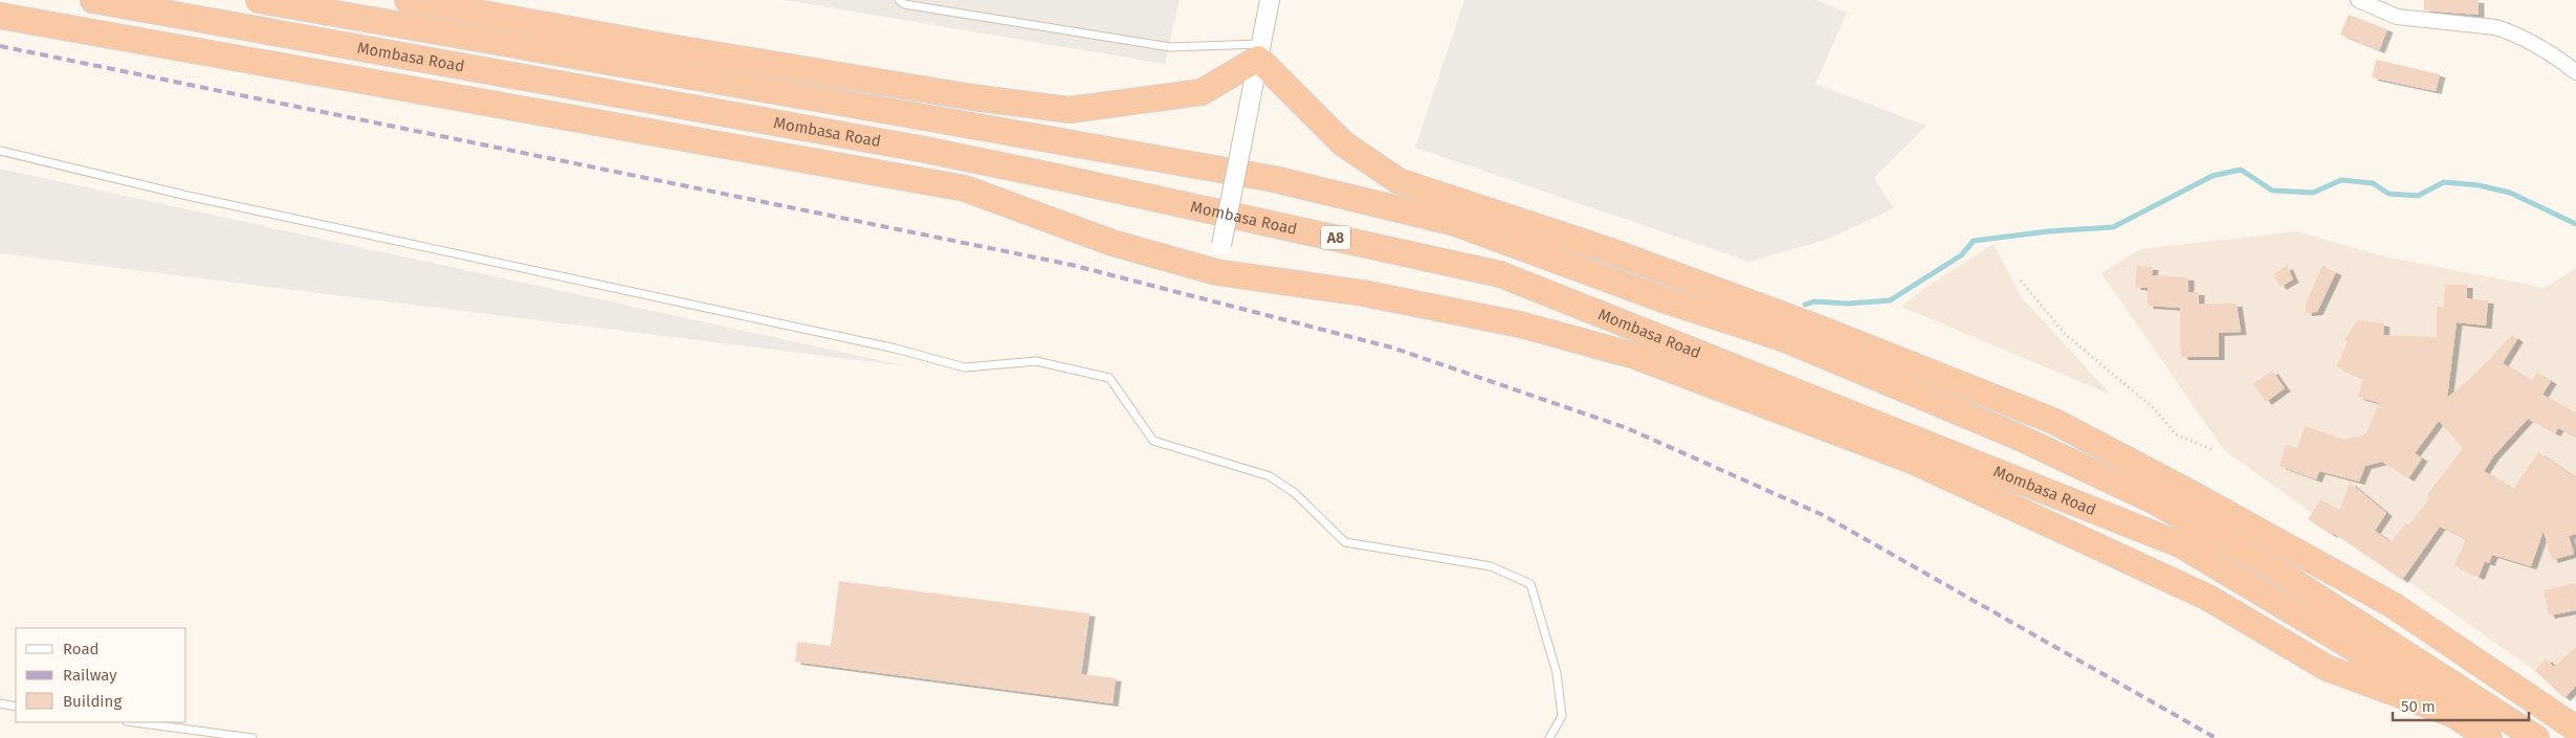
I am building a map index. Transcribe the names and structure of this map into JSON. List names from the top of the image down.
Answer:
{
  "streets": {
    "highway": ["Mombasa Road", "A8"]
  },
  "legend": ["Road", "Railway", "Building"],
  "scale_bar": "50 m"
}
